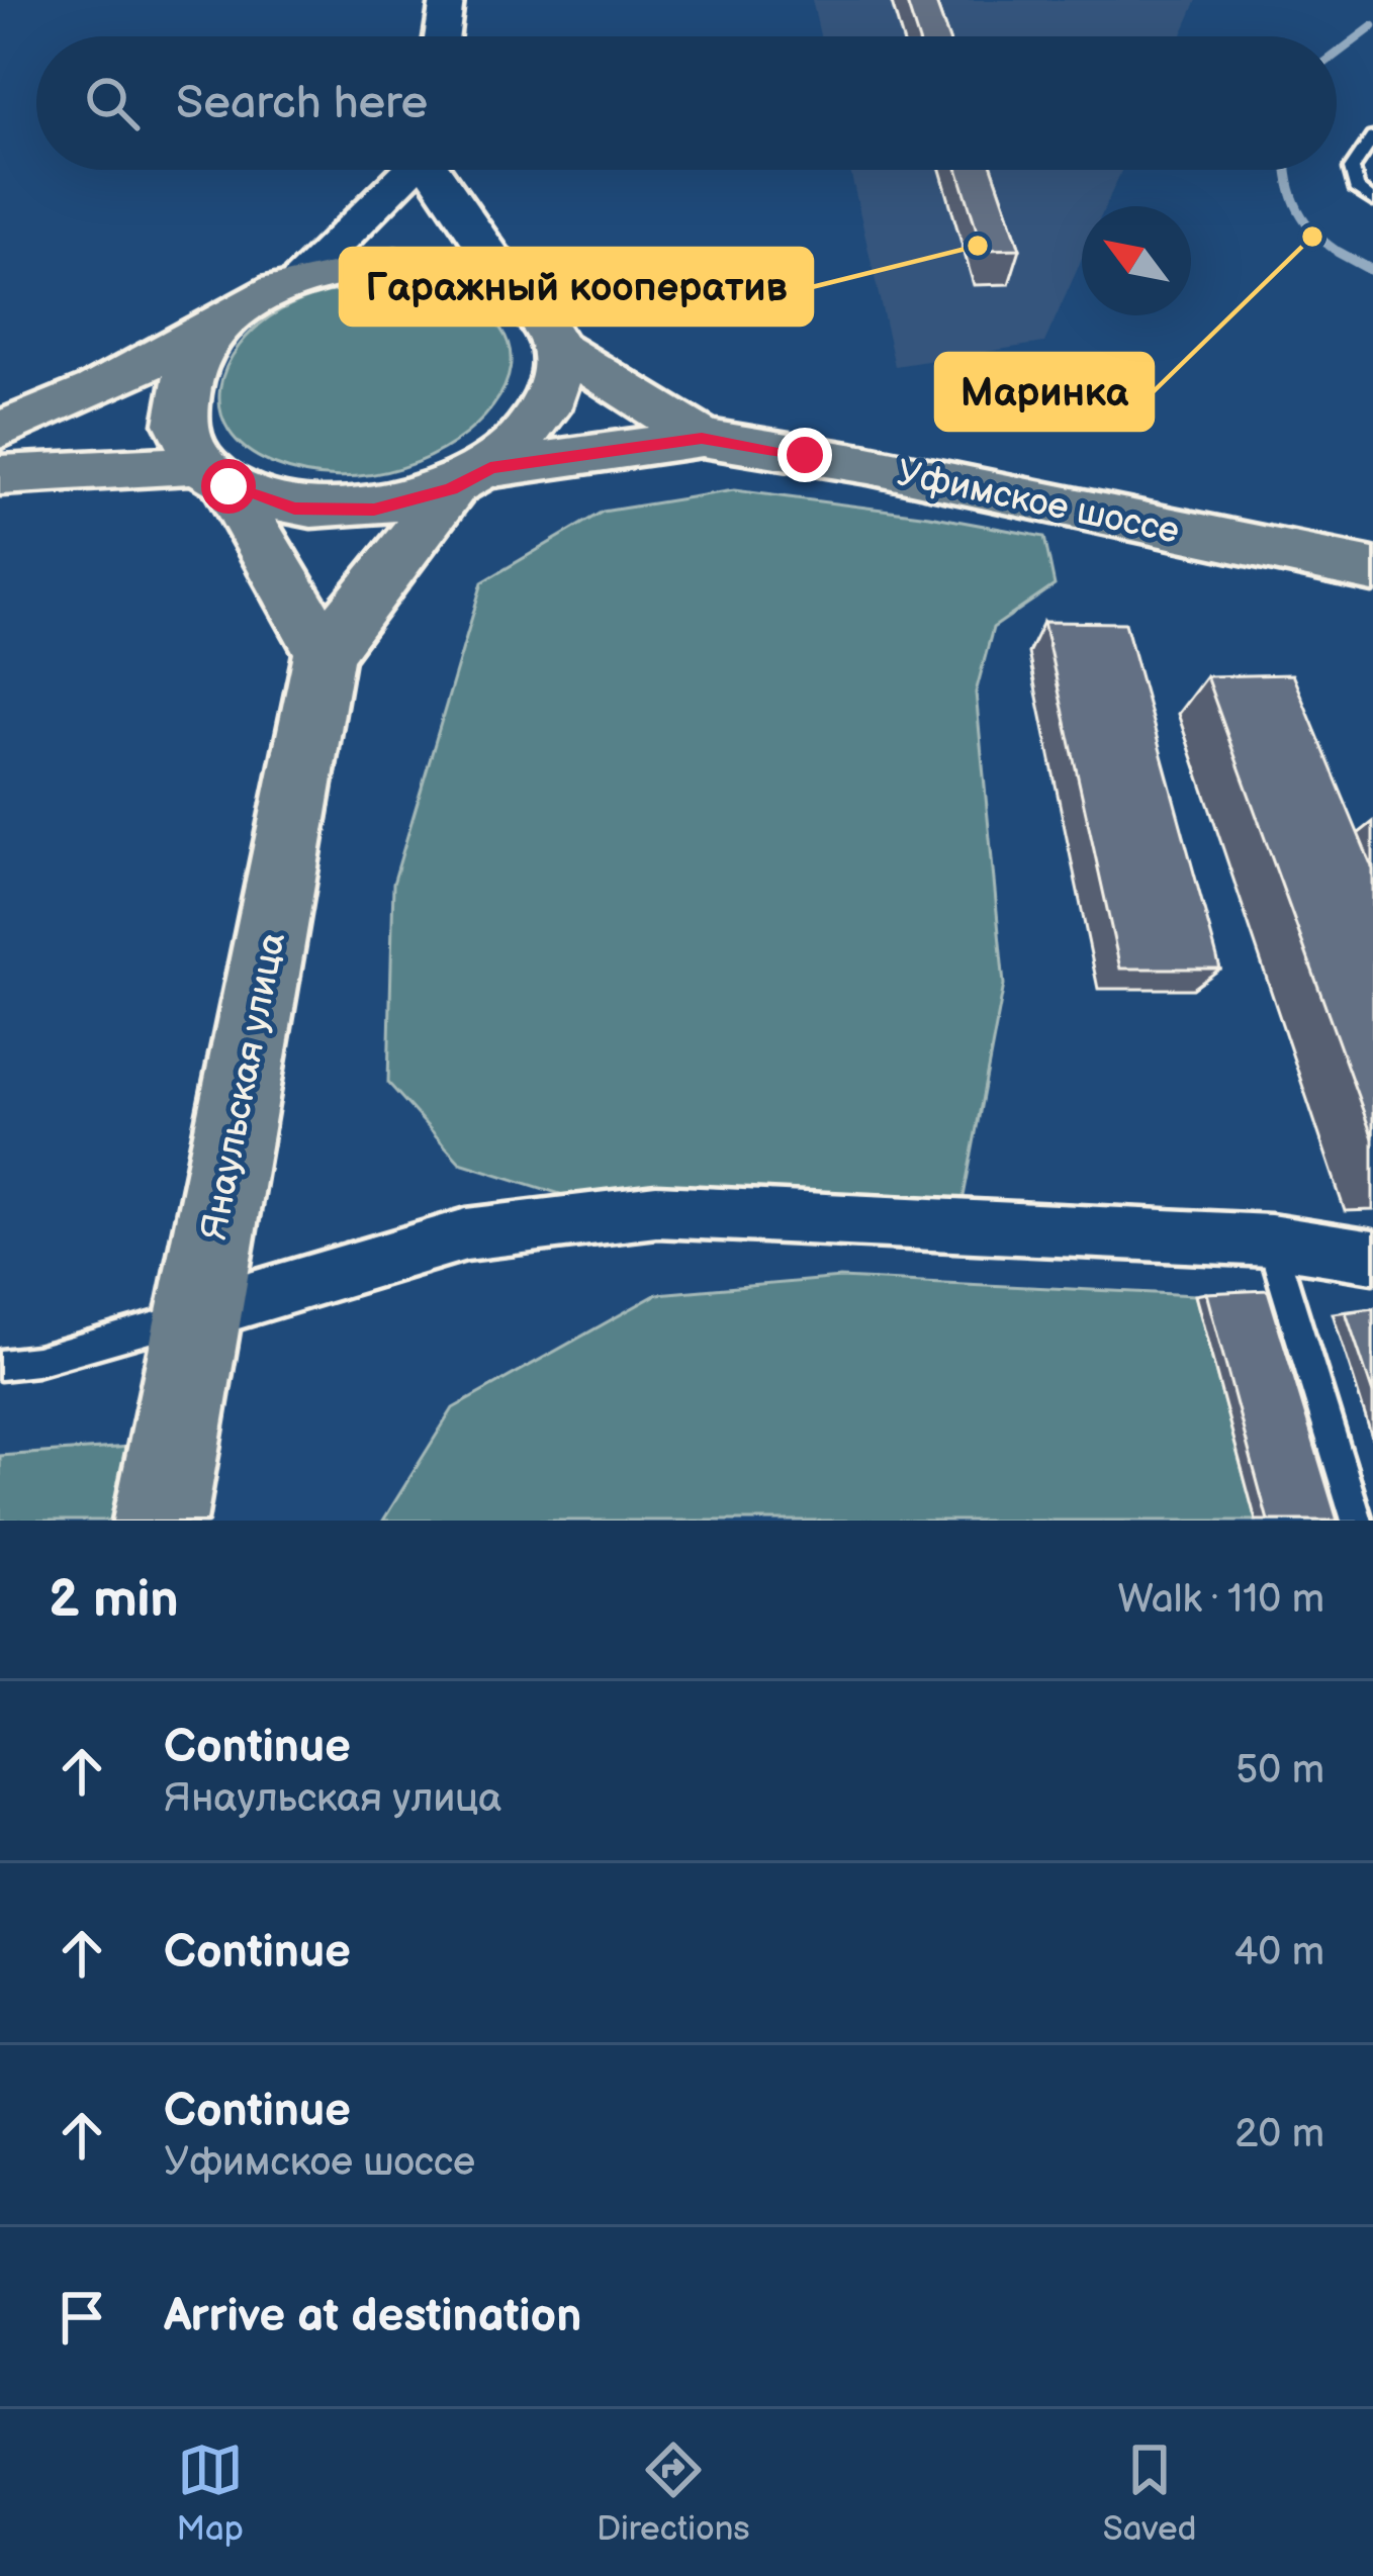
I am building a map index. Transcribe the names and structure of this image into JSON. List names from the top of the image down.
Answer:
{
  "streets": {
    "main road": ["Уфимское шоссе", "Янаульская улица"]
  },
  "places": ["Маринка", "Гаражный кооператив"],
  "north": "top left",
  "page": {
    "search": "Search here",
    "heading": ["2 min", "Walk · 110 m"],
    "list": [
      ["Continue", "Янаульская улица", "50 m"],
      ["Continue", "40 m"],
      ["Continue", "Уфимское шоссе", "20 m"],
      "Arrive at destination"
    ],
    "nav": ["Map", "Directions", "Saved"]
  }
}
